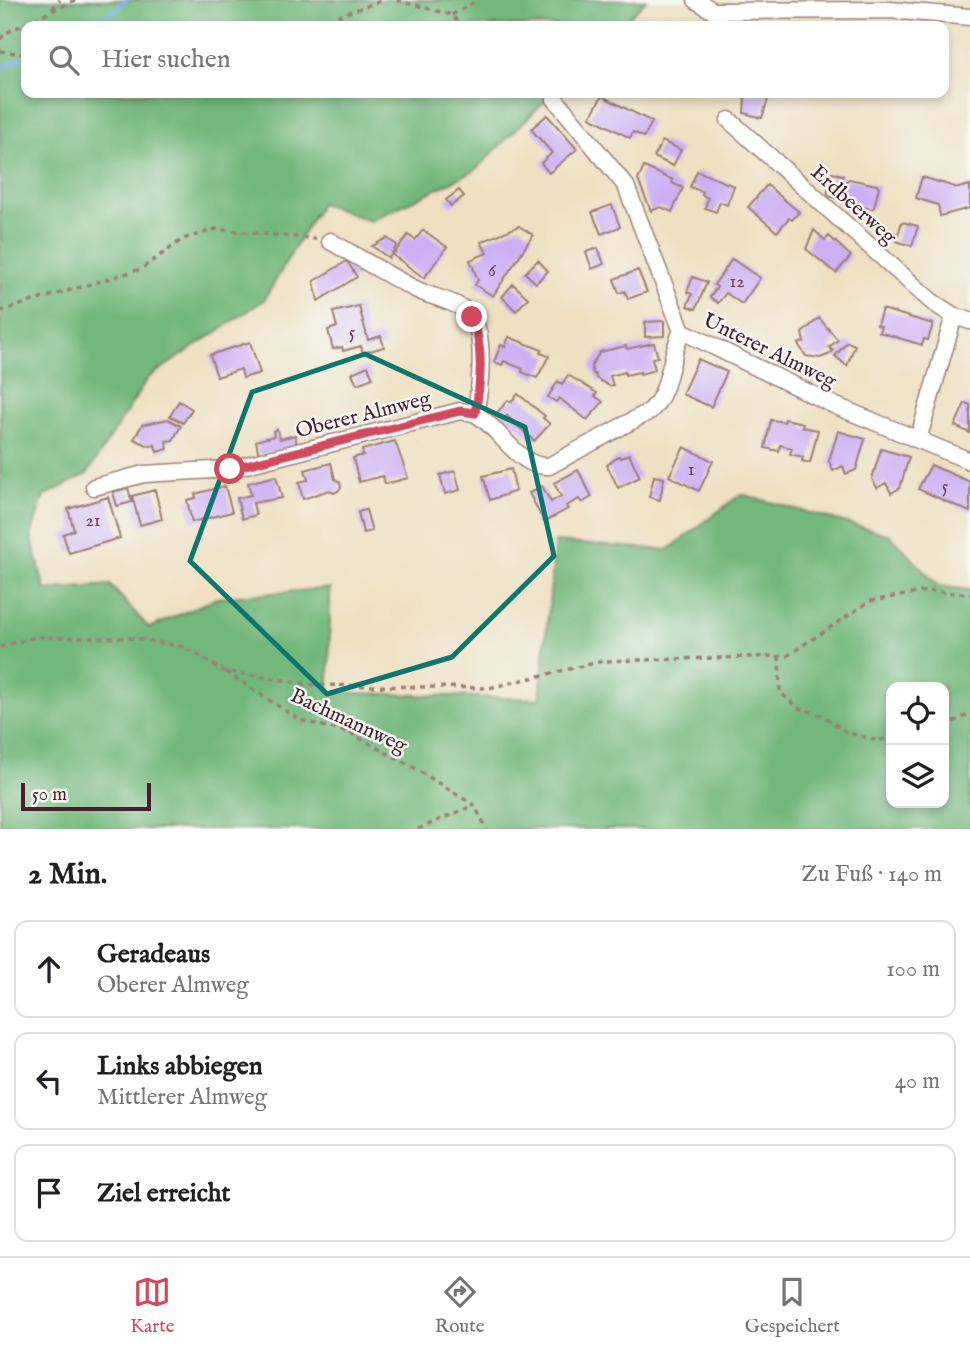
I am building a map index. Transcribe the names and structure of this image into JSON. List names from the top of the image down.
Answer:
{
  "streets": {
    "street": ["Erdbeerweg", "Unterer Almweg", "Oberer Almweg"],
    "path": ["Bachmannweg"]
  },
  "house_numbers": [
    "6",
    "12",
    "5",
    "1",
    "5",
    "21"
  ],
  "scale_bar": "50 m",
  "page": {
    "search": "Hier suchen",
    "scale": "50 m",
    "heading": ["2 Min.", "Zu Fuß · 140 m"],
    "list": [
      ["Geradeaus", "Oberer Almweg", "100 m"],
      ["Links abbiegen", "Mittlerer Almweg", "40 m"],
      "Ziel erreicht"
    ],
    "nav": ["Karte", "Route", "Gespeichert"]
  }
}
